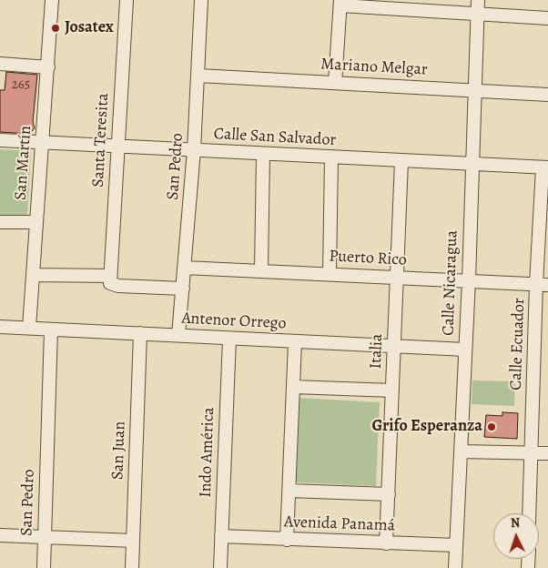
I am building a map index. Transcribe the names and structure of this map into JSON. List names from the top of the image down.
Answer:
{
  "streets": {
    "street": [
      "Mariano Melgar",
      "Calle San Salvador",
      "Santa Teresita",
      "San Martín",
      "San Pedro",
      "Puerto Rico",
      "Calle Nicaragua",
      "Antenor Orrego",
      "Calle Ecuador",
      "Italia",
      "San Juan",
      "Indo América",
      "Avenida Panamá"
    ]
  },
  "crossings": [
    ["Mariano Melgar", "San Pedro"],
    ["Mariano Melgar", "Calle Nicaragua"],
    ["Calle San Salvador", "Santa Teresita"],
    ["Calle San Salvador", "San Martín"],
    ["Calle San Salvador", "San Pedro"],
    ["Calle San Salvador", "Calle Nicaragua"],
    ["Calle San Salvador", "Calle Ecuador"],
    ["Calle San Salvador", "Italia"],
    ["San Martín", "Antenor Orrego"],
    ["San Pedro", "Puerto Rico"],
    ["San Pedro", "Antenor Orrego"],
    ["Puerto Rico", "Calle Nicaragua"],
    ["Puerto Rico", "Calle Ecuador"],
    ["Puerto Rico", "Italia"],
    ["Calle Nicaragua", "Antenor Orrego"],
    ["Calle Nicaragua", "Avenida Panamá"],
    ["Antenor Orrego", "Italia"],
    ["Antenor Orrego", "San Juan"],
    ["Antenor Orrego", "Indo América"],
    ["Italia", "Avenida Panamá"],
    ["Indo América", "Avenida Panamá"]
  ],
  "places": ["Josatex", "Grifo Esperanza"],
  "house_numbers": ["265"],
  "north": "top"
}
